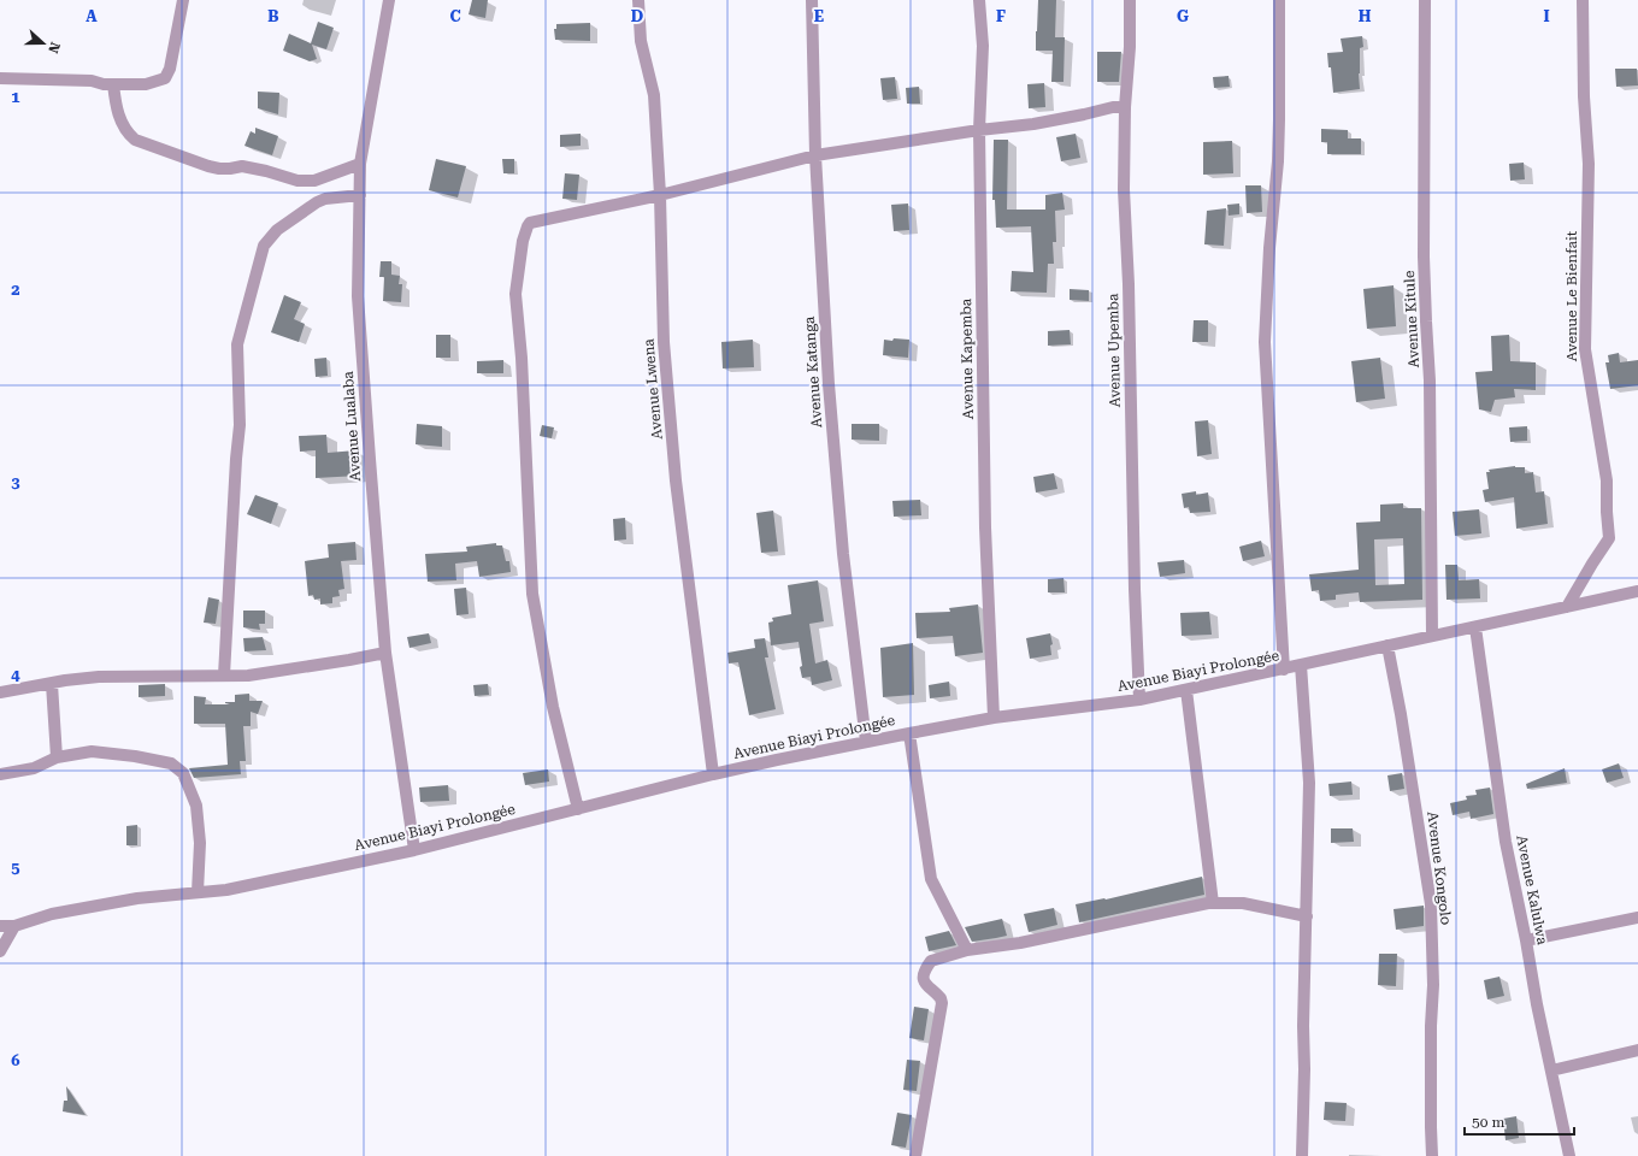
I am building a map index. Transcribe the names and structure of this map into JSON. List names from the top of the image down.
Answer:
{
  "streets": {
    "street": [
      "Avenue Le Bienfait",
      "Avenue Kitule",
      "Avenue Upemba",
      "Avenue Kapemba",
      "Avenue Katanga",
      "Avenue Lwena",
      "Avenue Lualaba",
      "Avenue Biayi Prolongée",
      "Avenue Kongolo",
      "Avenue Kalulwa"
    ]
  },
  "crossings": [
    ["Avenue Le Bienfait", "Avenue Biayi Prolongée"],
    ["Avenue Kitule", "Avenue Biayi Prolongée"],
    ["Avenue Upemba", "Avenue Biayi Prolongée"],
    ["Avenue Kapemba", "Avenue Biayi Prolongée"],
    ["Avenue Katanga", "Avenue Biayi Prolongée"],
    ["Avenue Lwena", "Avenue Biayi Prolongée"],
    ["Avenue Lualaba", "Avenue Biayi Prolongée"],
    ["Avenue Biayi Prolongée", "Avenue Kongolo"],
    ["Avenue Biayi Prolongée", "Avenue Kalulwa"]
  ],
  "scale_bar": "50 m",
  "north": "right",
  "grid": {
    "columns": [
      "A",
      "B",
      "C",
      "D",
      "E",
      "F",
      "G",
      "H",
      "I"
    ],
    "rows": [
      "1",
      "2",
      "3",
      "4",
      "5",
      "6"
    ]
  }
}
